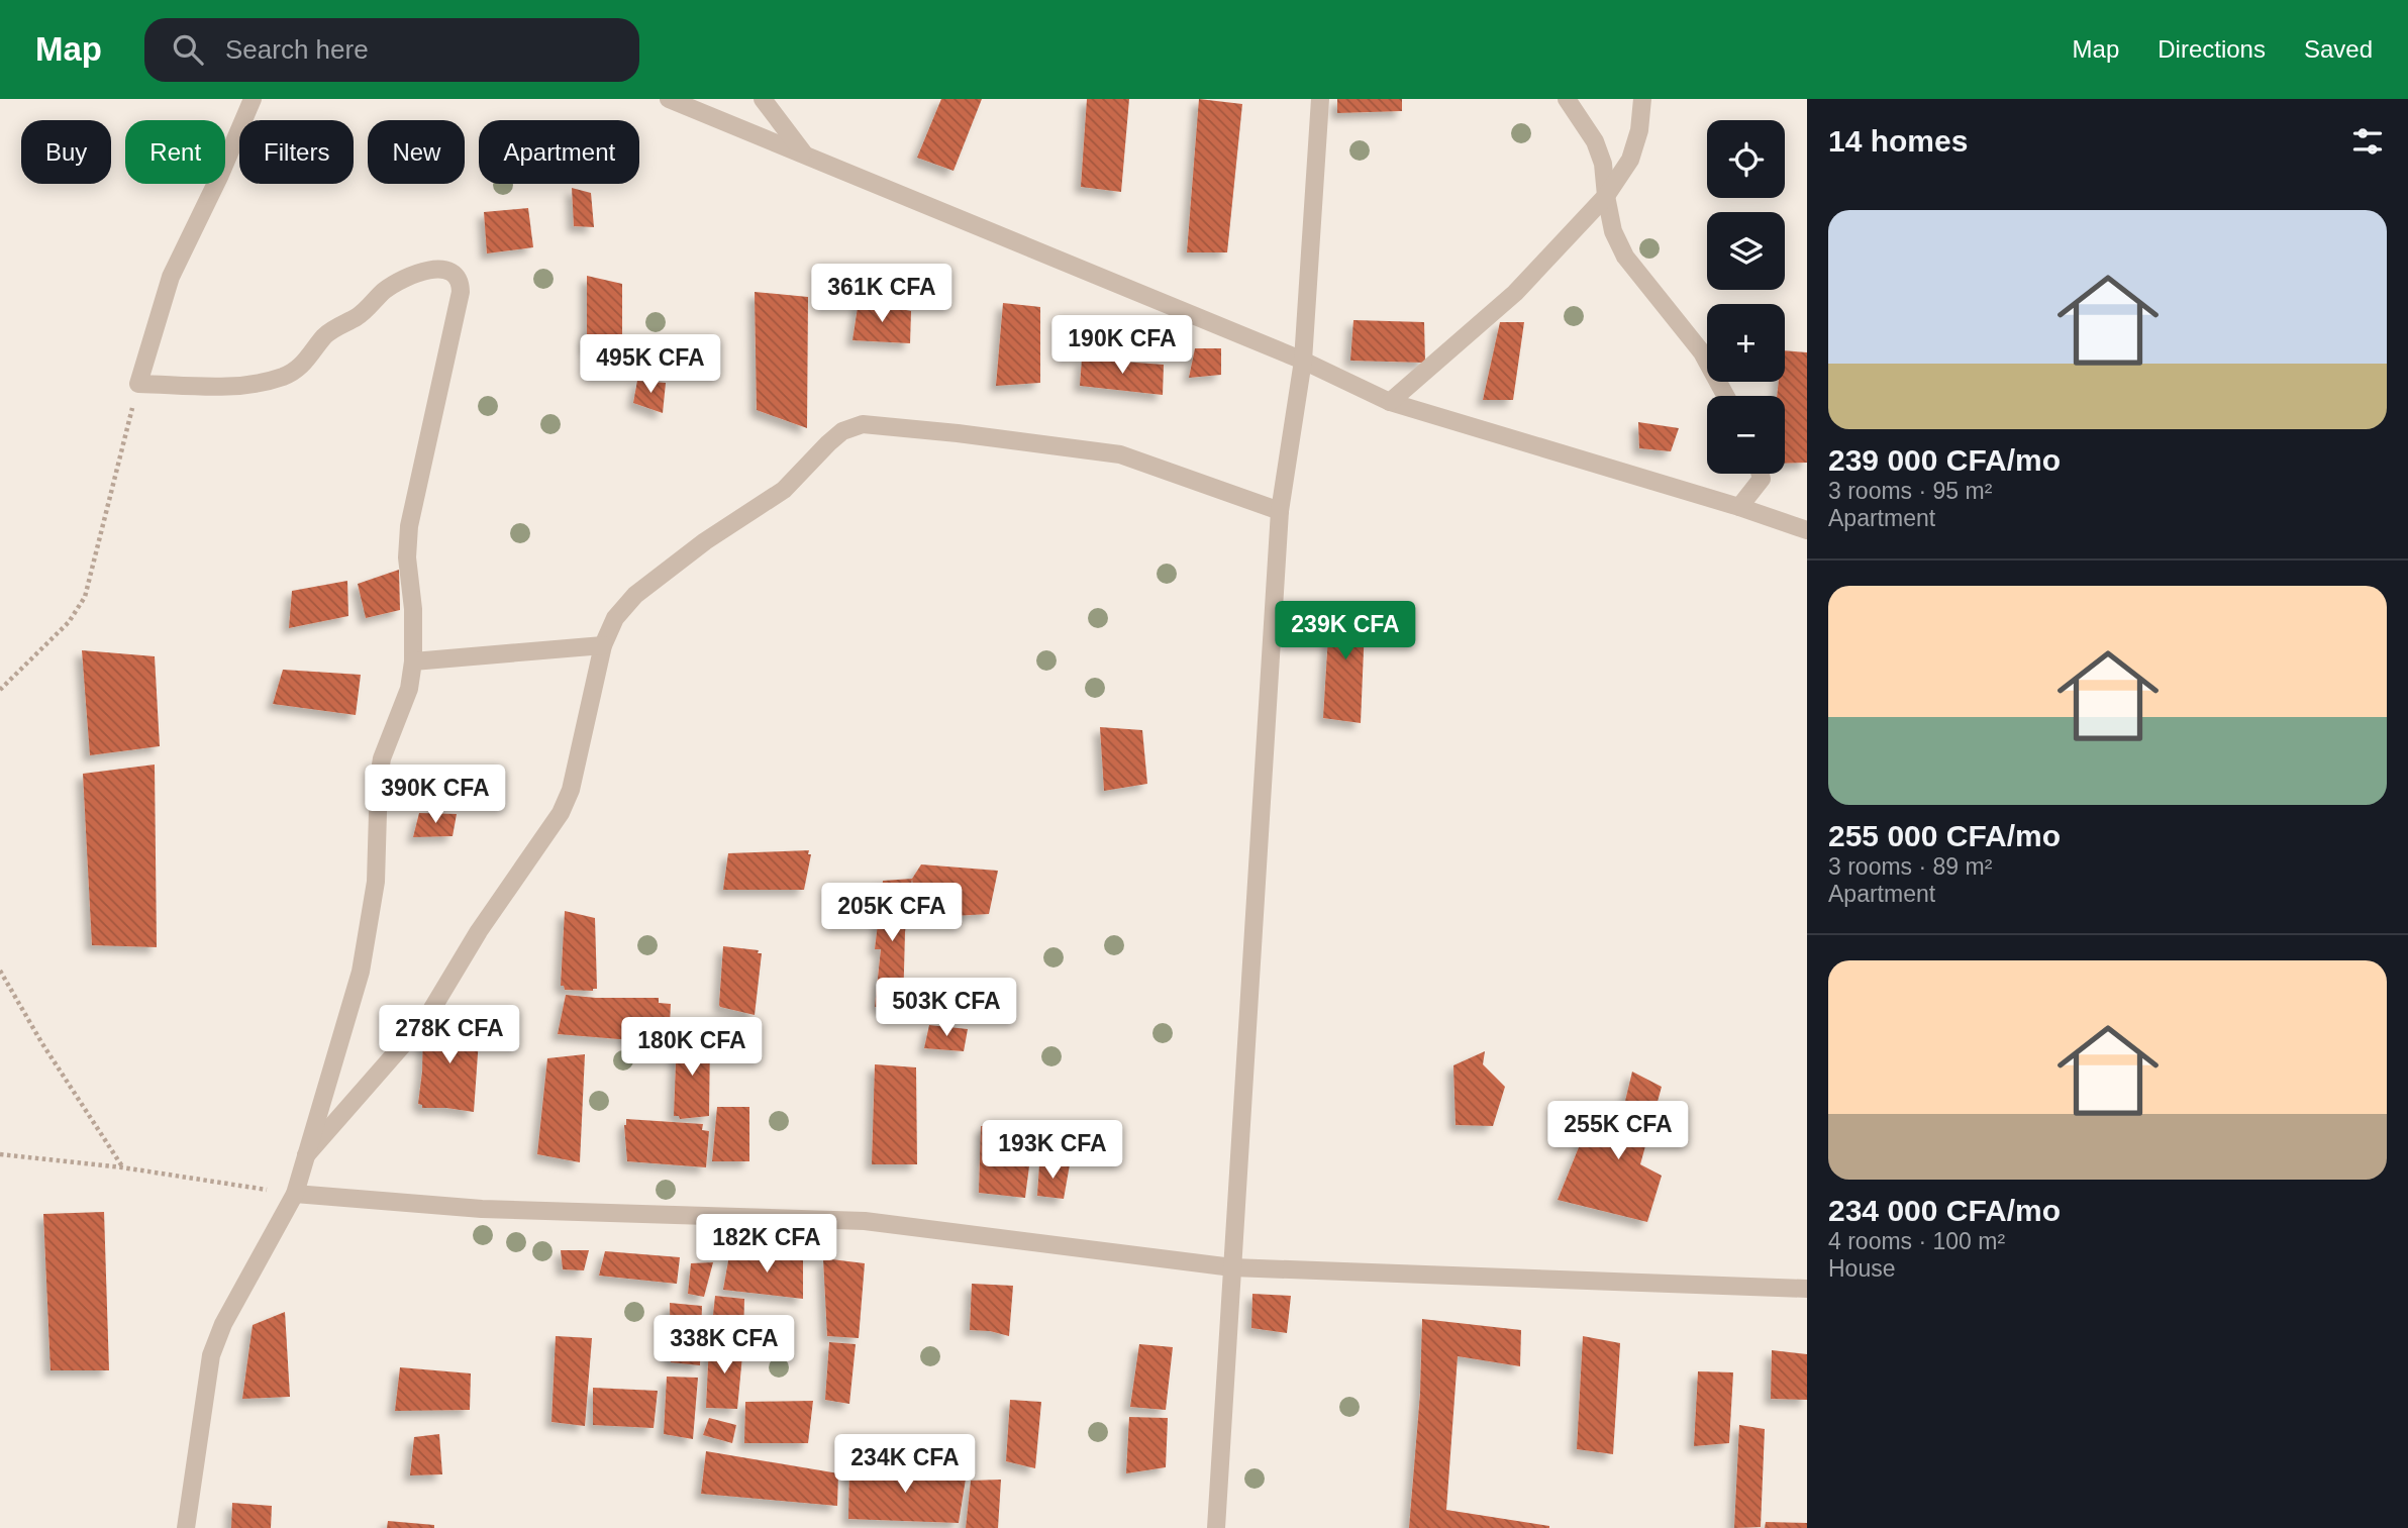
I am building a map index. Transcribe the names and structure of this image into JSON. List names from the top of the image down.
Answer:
{
  "page": {
    "header": "Map",
    "search": "Search here",
    "nav": ["Map", "Directions", "Saved"],
    "heading": "14 homes",
    "map_buttons": ["+", "−"],
    "chip": [
      "Buy",
      "Rent",
      "Filters",
      "New",
      "Apartment"
    ],
    "list": [
      {
        "name": "239 000 CFA/mo",
        "note": "3 rooms · 95 m² · Apartment"
      },
      {
        "name": "255 000 CFA/mo",
        "note": "3 rooms · 89 m² · Apartment"
      },
      {
        "name": "234 000 CFA/mo",
        "note": "4 rooms · 100 m² · House"
      }
    ],
    "price": [
      "361K CFA",
      "190K CFA",
      "495K CFA",
      "239K CFA",
      "390K CFA",
      "205K CFA",
      "503K CFA",
      "278K CFA",
      "180K CFA",
      "255K CFA",
      "193K CFA",
      "182K CFA",
      "338K CFA",
      "234K CFA"
    ]
  }
}
